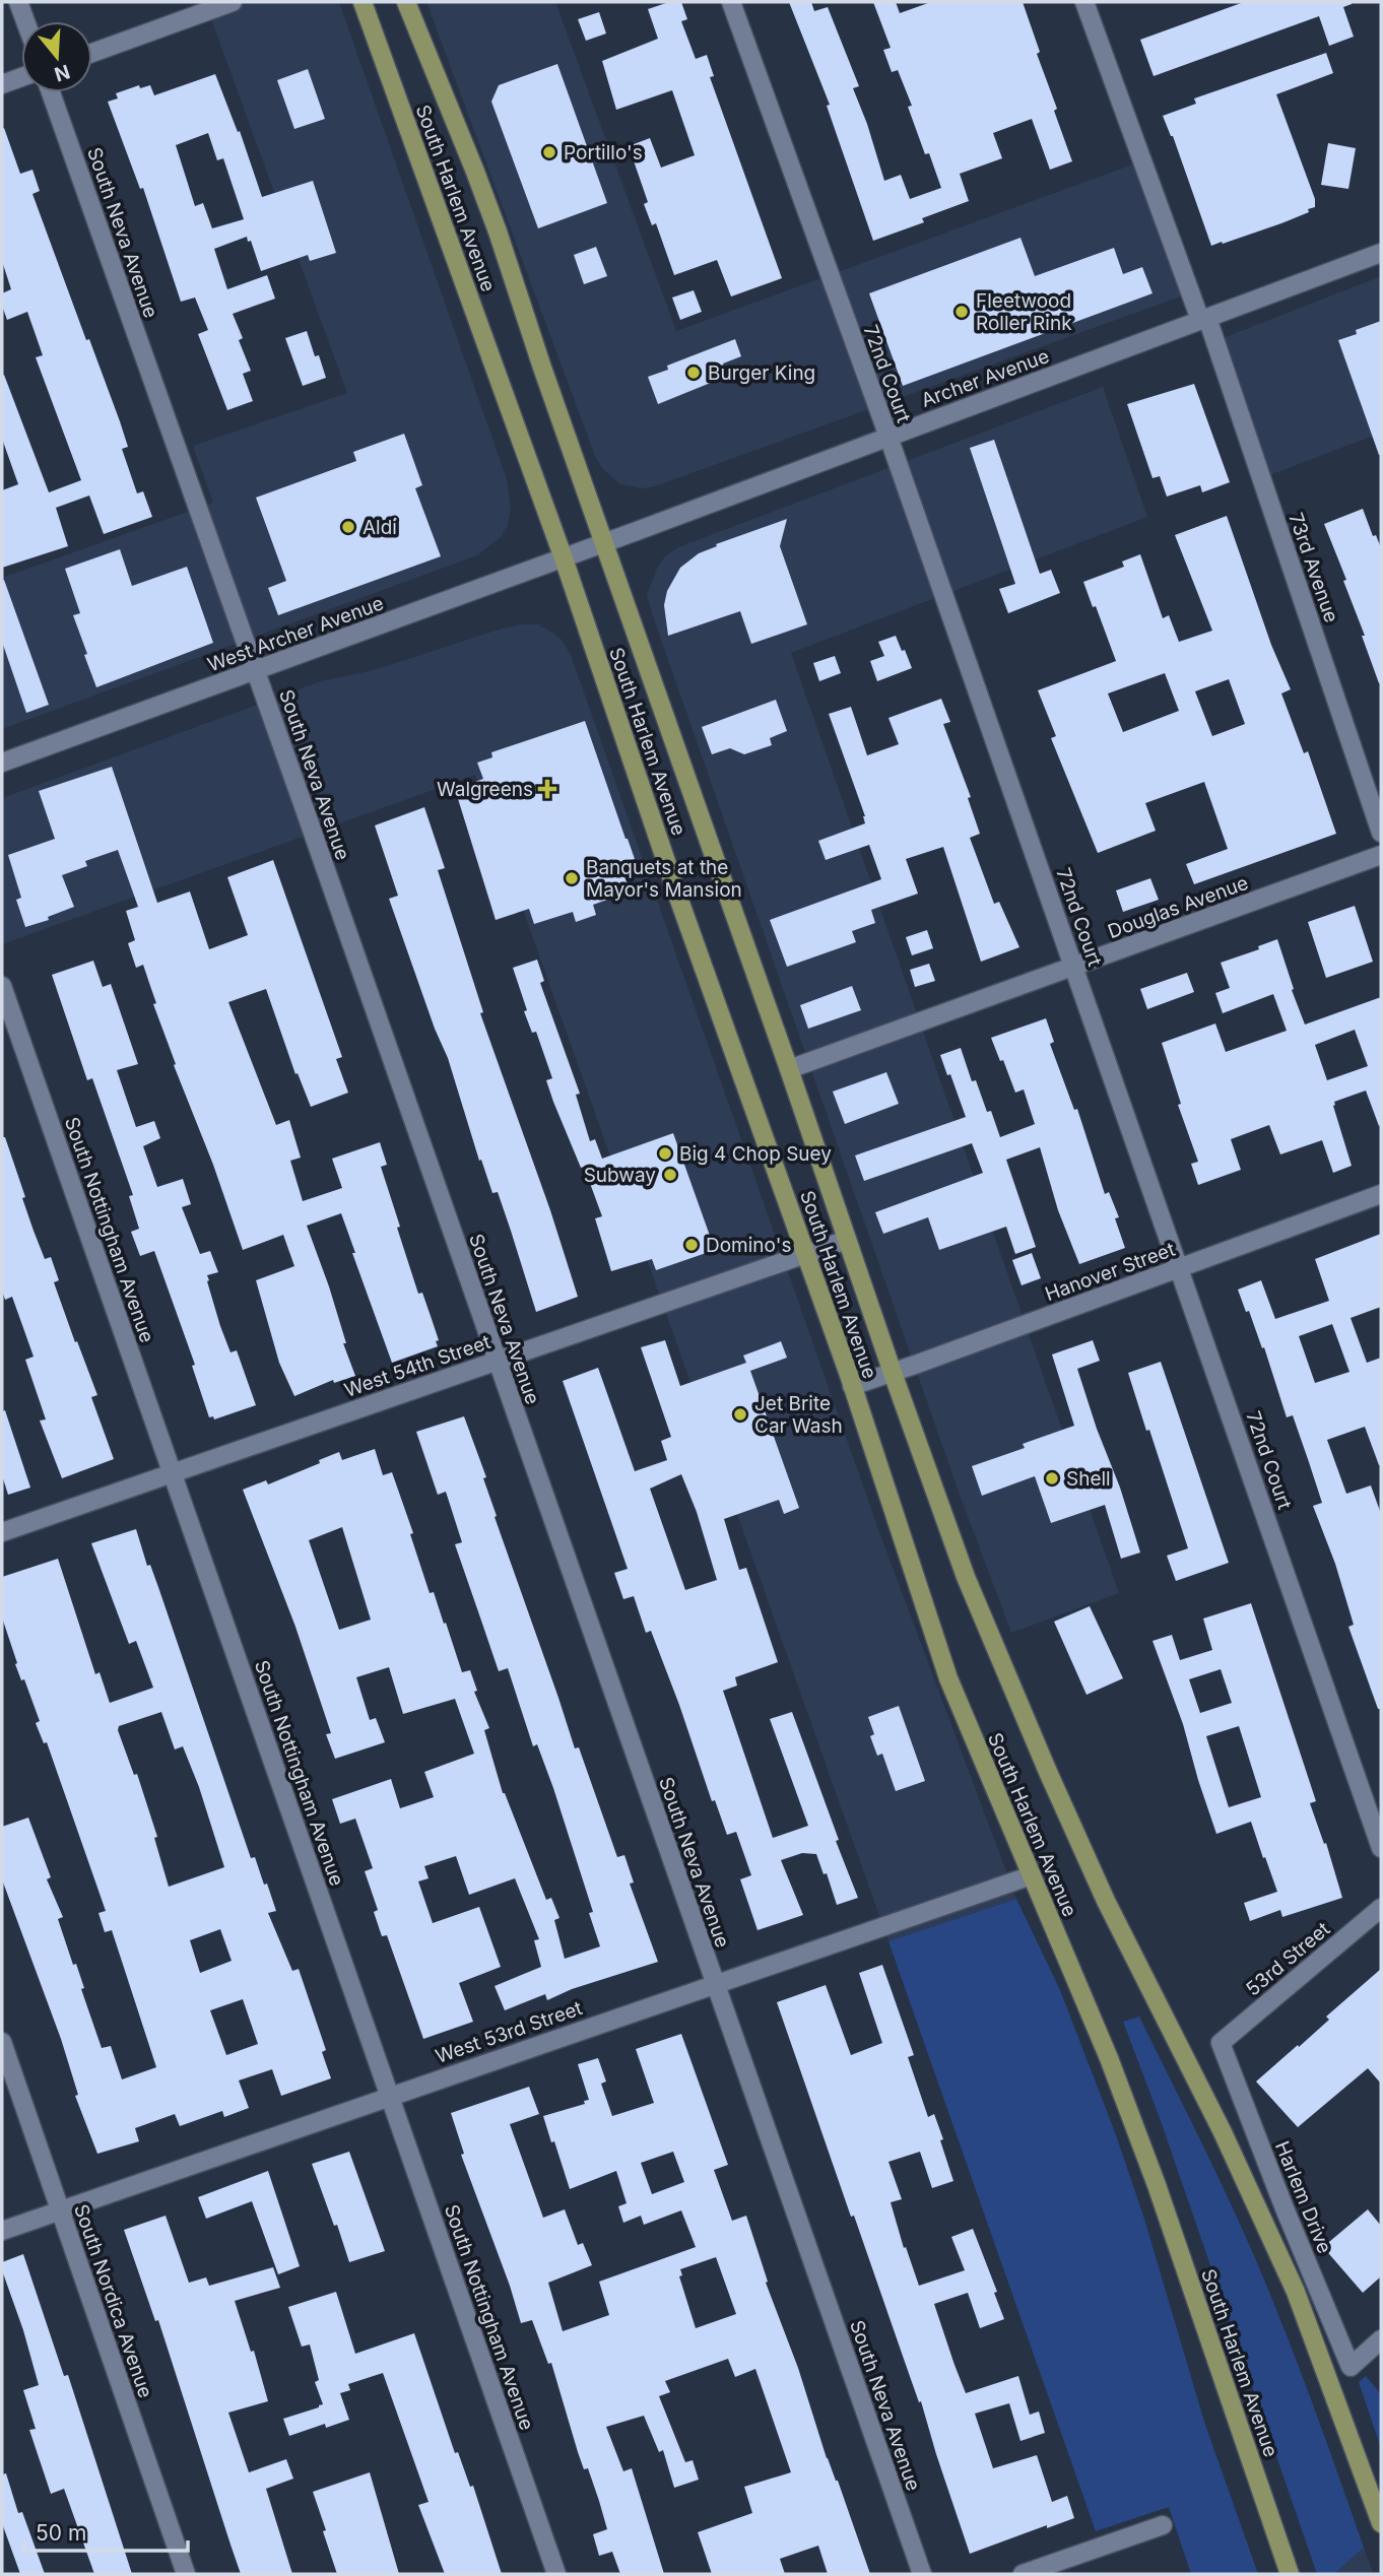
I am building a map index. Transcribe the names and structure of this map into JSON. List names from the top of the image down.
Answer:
{
  "streets": {
    "main road": ["South Harlem Avenue"],
    "street": [
      "South Neva Avenue",
      "72nd Court",
      "Archer Avenue",
      "73rd Avenue",
      "West Archer Avenue",
      "Douglas Avenue",
      "South Nottingham Avenue",
      "Hanover Street",
      "West 54th Street",
      "53rd Street",
      "West 53rd Street",
      "Harlem Drive",
      "South Nordica Avenue"
    ]
  },
  "crossings": [
    ["South Harlem Avenue", "Archer Avenue"],
    ["South Harlem Avenue", "West Archer Avenue"],
    ["South Harlem Avenue", "Douglas Avenue"],
    ["South Harlem Avenue", "Hanover Street"],
    ["South Harlem Avenue", "West 54th Street"],
    ["South Harlem Avenue", "West 53rd Street"],
    ["South Neva Avenue", "West Archer Avenue"],
    ["South Neva Avenue", "West 54th Street"],
    ["South Neva Avenue", "West 53rd Street"],
    ["72nd Court", "Archer Avenue"],
    ["72nd Court", "Douglas Avenue"],
    ["72nd Court", "Hanover Street"],
    ["Archer Avenue", "73rd Avenue"],
    ["Archer Avenue", "West Archer Avenue"],
    ["South Nottingham Avenue", "West 54th Street"],
    ["South Nottingham Avenue", "West 53rd Street"],
    ["53rd Street", "Harlem Drive"],
    ["West 53rd Street", "South Nordica Avenue"]
  ],
  "places": {
    "other": [
      "Portillo's",
      "Fleetwood Roller Rink",
      "Burger King",
      "Aldi",
      "Banquets at the Mayor's Mansion",
      "Big 4 Chop Suey",
      "Subway",
      "Domino's",
      "Jet Brite Car Wash",
      "Shell"
    ],
    "health": ["Walgreens"]
  },
  "scale_bar": "50 m",
  "north": "bottom"
}
